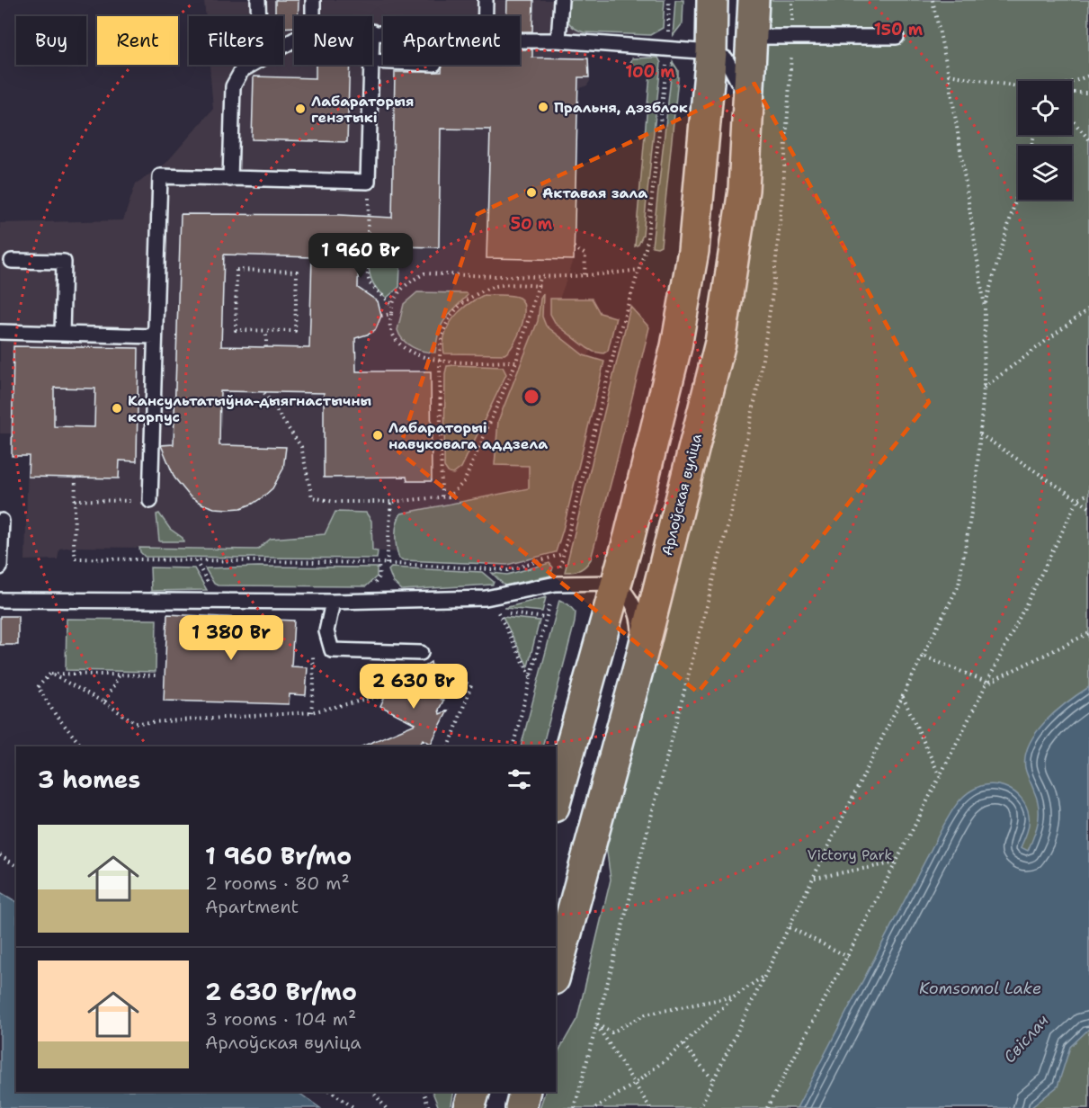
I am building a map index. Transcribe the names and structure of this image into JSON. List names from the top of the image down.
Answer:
{
  "streets": {
    "main road": ["Арлоўская вуліца"]
  },
  "water": ["Komsomol Lake", "Свіслач"],
  "parks": ["Victory Park"],
  "places": [
    "Пральня, дэзблок",
    "Лабараторыя генэтыкі",
    "Актавая зала",
    "Кансультатыўна-дыягнастычны корпус",
    "Лабараторыі навуковага аддзела"
  ],
  "page": {
    "chip": [
      "Buy",
      "Rent",
      "Filters",
      "New",
      "Apartment"
    ],
    "price": ["1 960 Br", "1 380 Br", "2 630 Br"],
    "heading": "3 homes",
    "list": [
      {
        "name": "1 960 Br/mo",
        "note": "2 rooms · 80 m² · Apartment"
      },
      {
        "name": "2 630 Br/mo",
        "note": "3 rooms · 104 m² · Арлоўская вуліца"
      }
    ]
  },
  "rings": ["150 m", "100 m", "50 m"]
}
